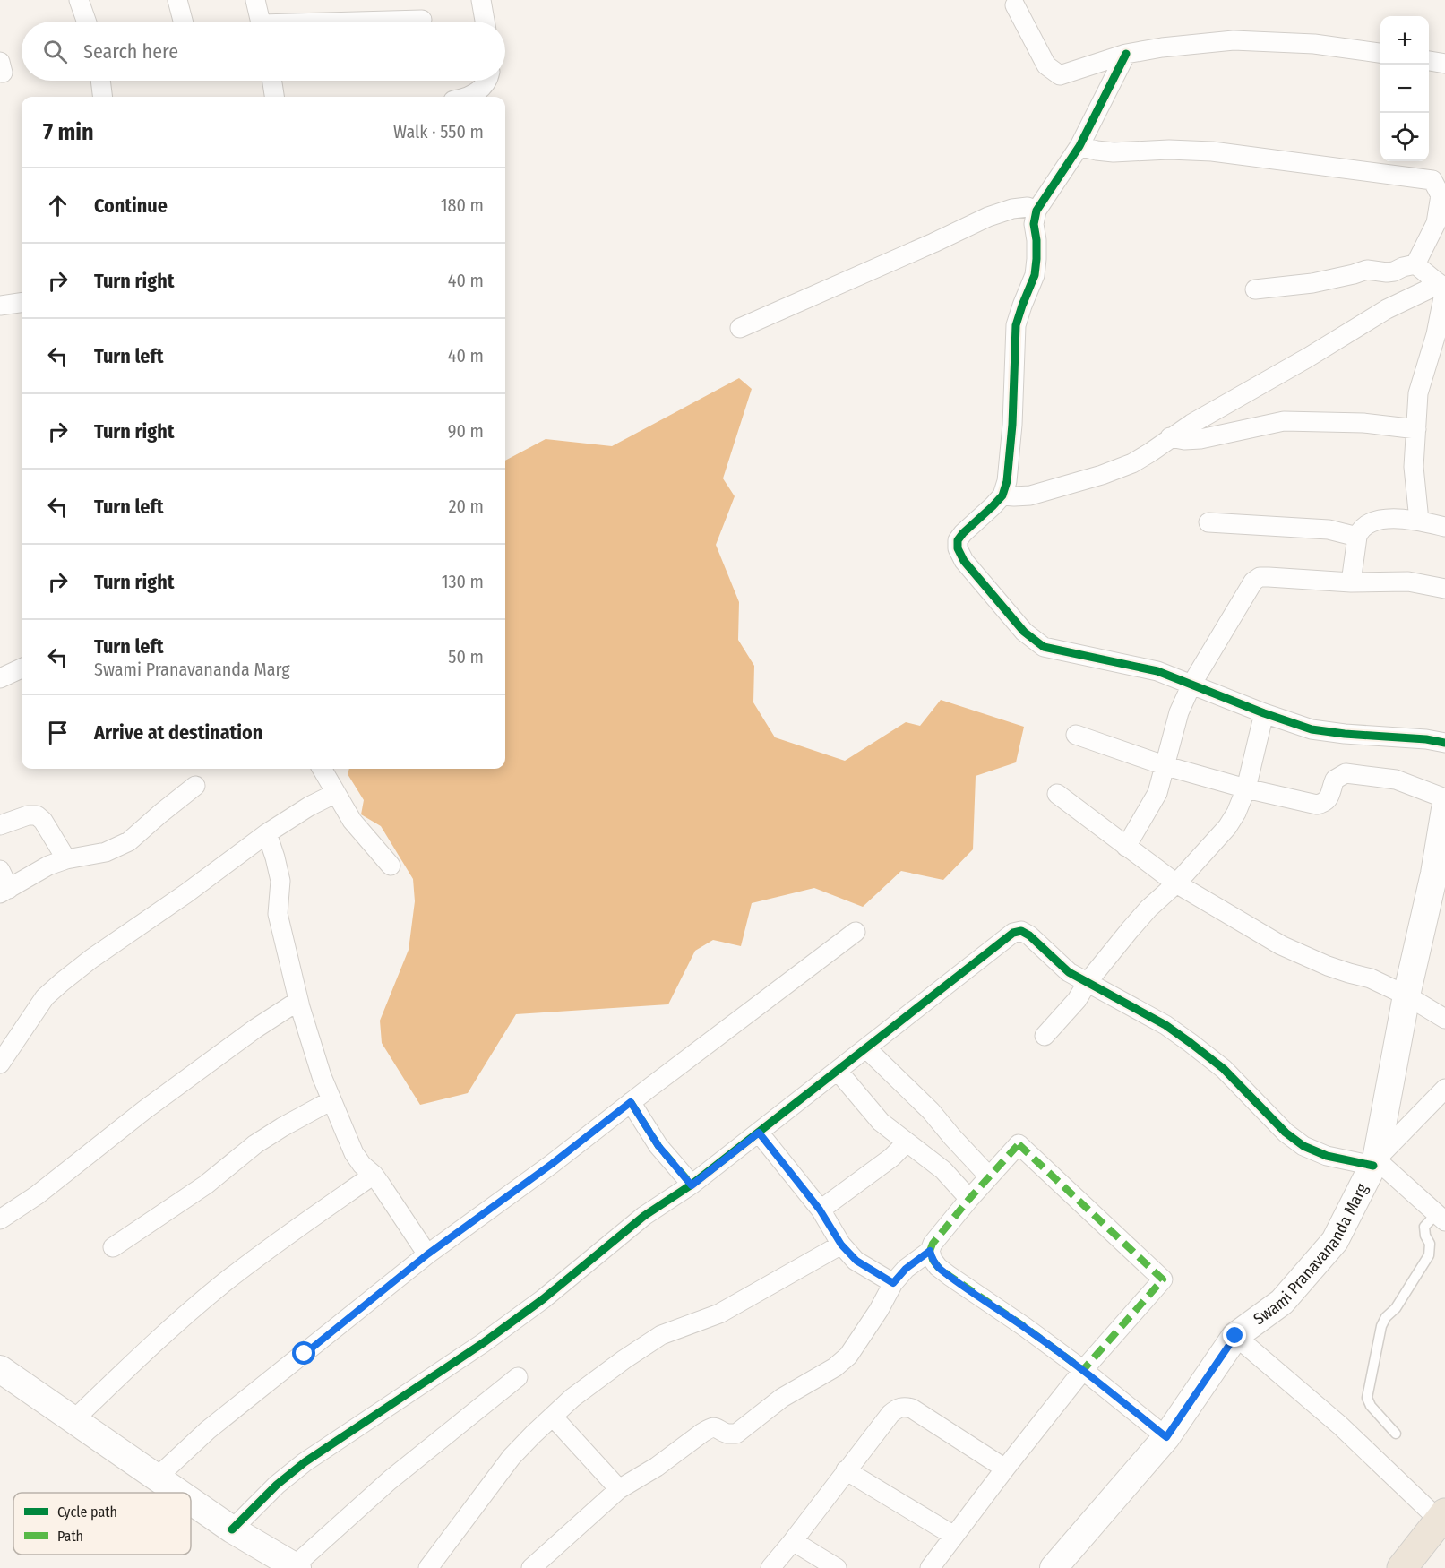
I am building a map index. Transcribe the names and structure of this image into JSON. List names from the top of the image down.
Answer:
{
  "streets": {
    "street": ["Swami Pranavananda Marg"]
  },
  "legend": ["Cycle path", "Path"],
  "page": {
    "map_buttons": ["+", "−"],
    "search": "Search here",
    "heading": ["7 min", "Walk · 550 m"],
    "list": [
      ["Continue", "180 m"],
      ["Turn right", "40 m"],
      ["Turn left", "40 m"],
      ["Turn right", "90 m"],
      ["Turn left", "20 m"],
      ["Turn right", "130 m"],
      ["Turn left", "Swami Pranavananda Marg", "50 m"],
      "Arrive at destination"
    ]
  }
}
